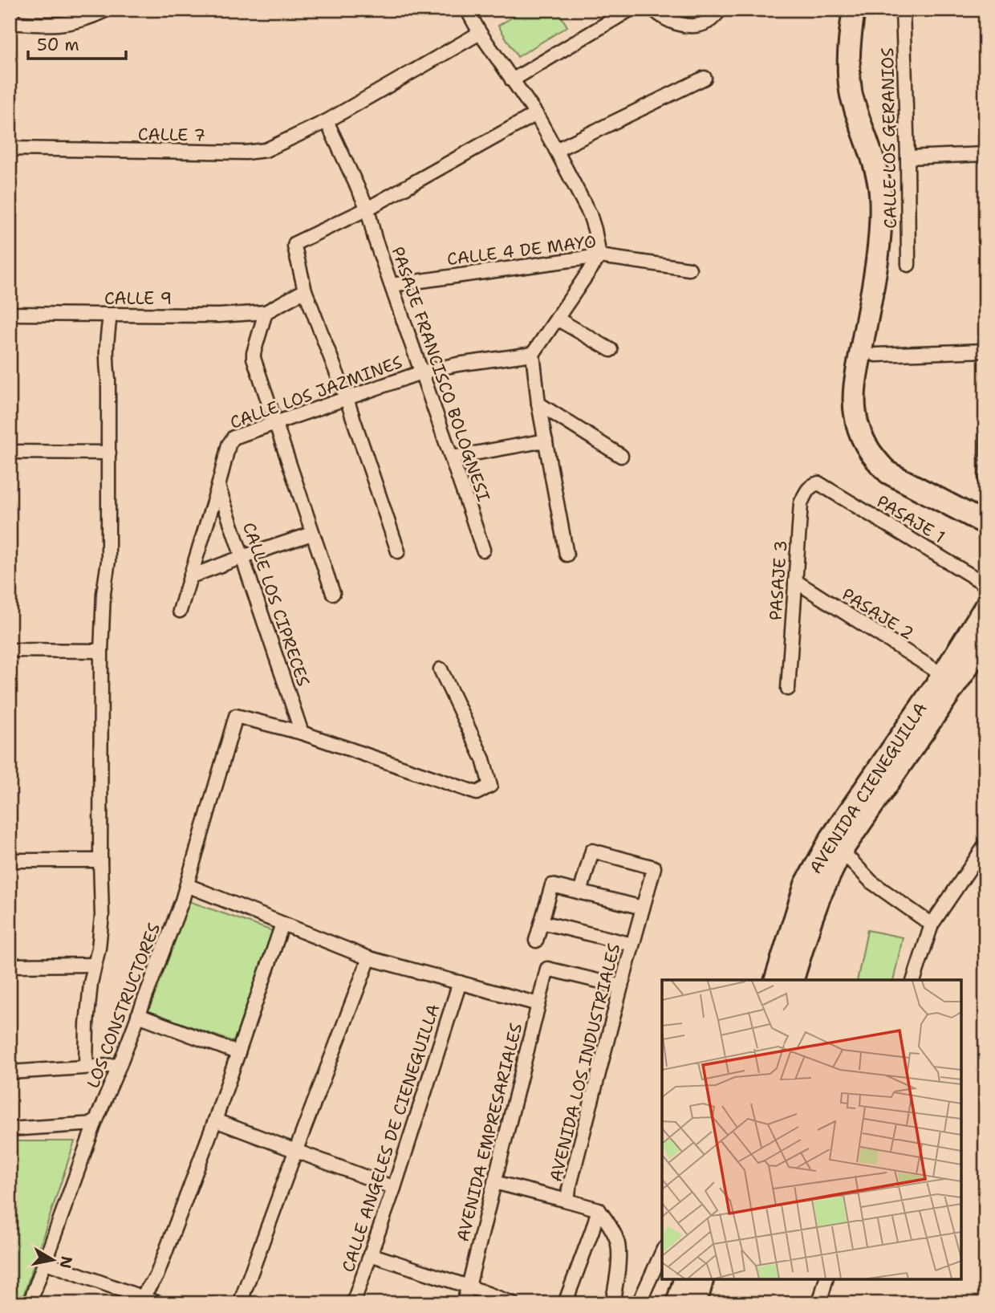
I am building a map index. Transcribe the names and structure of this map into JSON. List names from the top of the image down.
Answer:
{
  "streets": {
    "main road": ["AVENIDA CIENEGUILLA"],
    "street": [
      "CALLE 7",
      "CALLE LOS GERANIOS",
      "CALLE 4 DE MAYO",
      "CALLE 9",
      "PASAJE FRANCISCO BOLOGNESI",
      "CALLE LOS JAZMINES",
      "PASAJE 1",
      "PASAJE 3",
      "CALLE LOS CIPRECES",
      "PASAJE 2",
      "LOS CONSTRUCTORES",
      "AVENIDA LOS INDUSTRIALES",
      "AVENIDA EMPRESARIALES",
      "CALLE ANGELES DE CIENEGUILLA"
    ]
  },
  "crossings": [
    ["CALLE 7", "PASAJE FRANCISCO BOLOGNESI"],
    ["CALLE 4 DE MAYO", "PASAJE FRANCISCO BOLOGNESI"],
    ["PASAJE FRANCISCO BOLOGNESI", "CALLE LOS JAZMINES"],
    ["CALLE LOS JAZMINES", "CALLE LOS CIPRECES"],
    ["PASAJE 1", "PASAJE 3"],
    ["PASAJE 3", "PASAJE 2"],
    ["CALLE LOS CIPRECES", "LOS CONSTRUCTORES"],
    ["PASAJE 2", "AVENIDA CIENEGUILLA"],
    ["AVENIDA LOS INDUSTRIALES", "AVENIDA EMPRESARIALES"]
  ],
  "scale_bar": "50 m",
  "north": "right"
}
